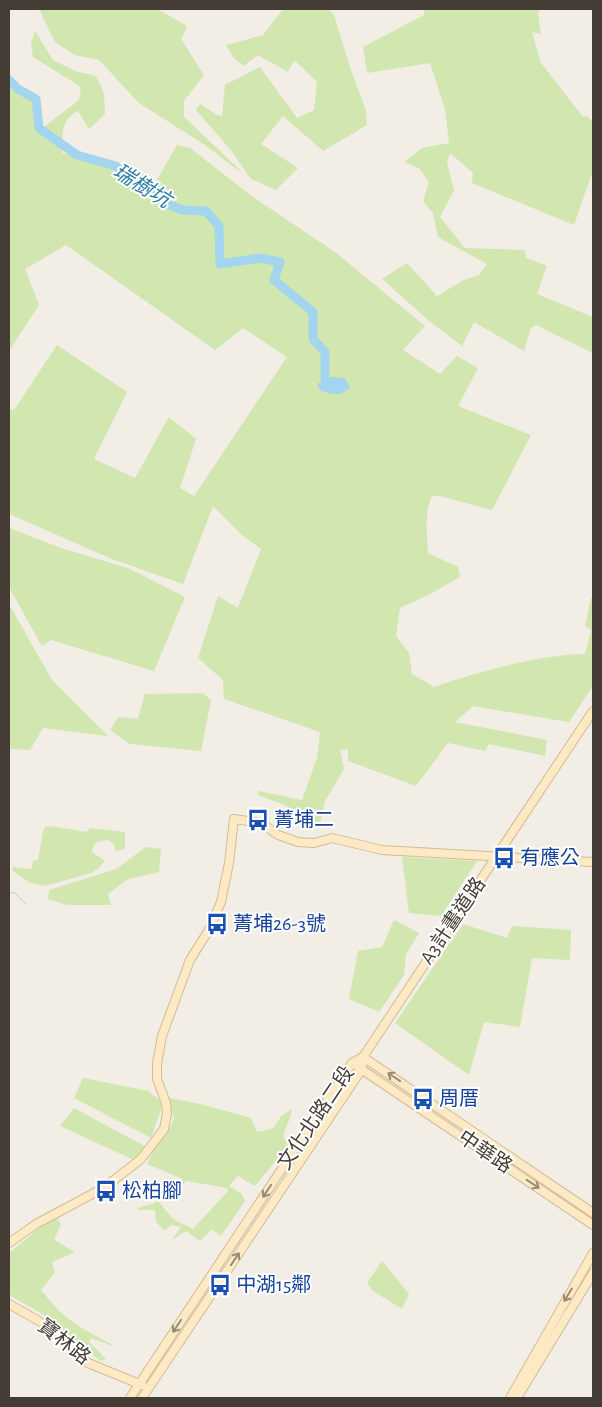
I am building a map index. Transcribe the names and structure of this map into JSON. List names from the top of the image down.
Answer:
{
  "streets": {
    "street": [
      "A3計畫道路",
      "文化北路二段",
      "中華路",
      "寶林路"
    ]
  },
  "crossings": [
    ["A3計畫道路", "文化北路二段"],
    ["A3計畫道路", "中華路"],
    ["文化北路二段", "中華路"],
    ["文化北路二段", "寶林路"]
  ],
  "water": ["瑞樹坑"],
  "places": {
    "bus stop": [
      "菁埔二",
      "有應公",
      "菁埔26-3號",
      "周厝",
      "松柏腳",
      "中湖15鄰"
    ]
  }
}
